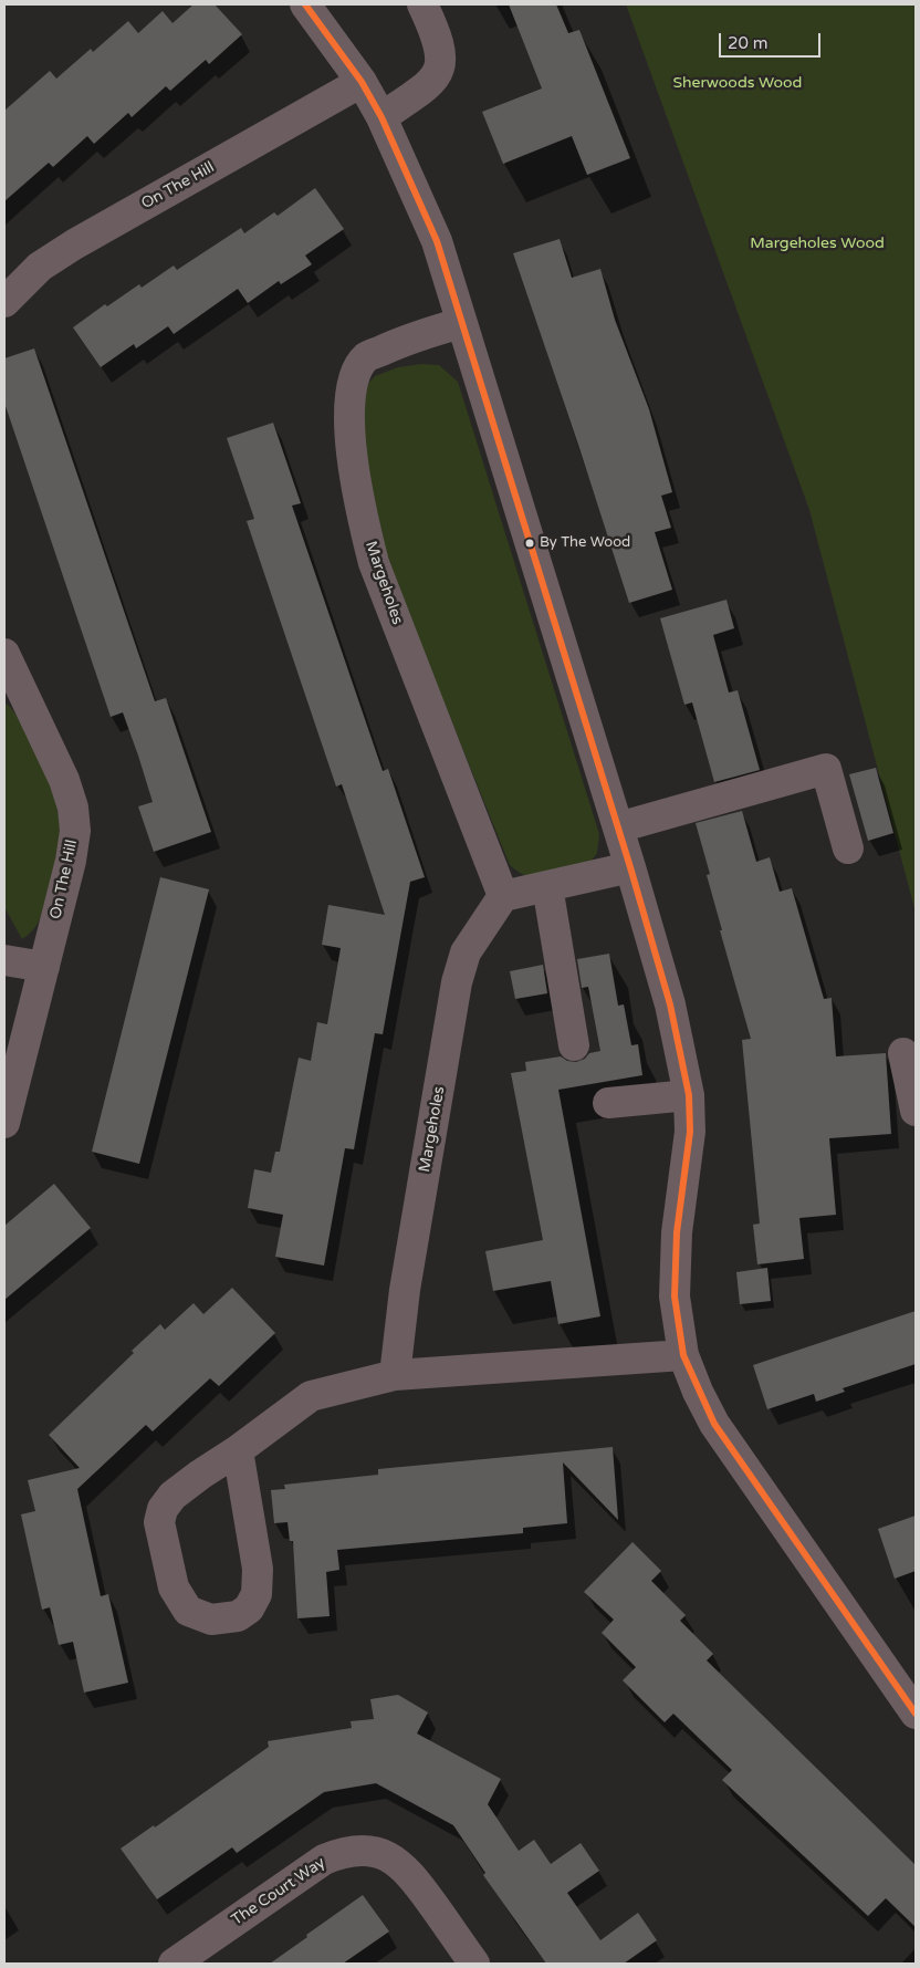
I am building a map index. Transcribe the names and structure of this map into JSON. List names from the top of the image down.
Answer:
{
  "streets": {
    "street": ["On The Hill", "Margeholes", "The Court Way"]
  },
  "parks": ["Sherwoods Wood", "Margeholes Wood"],
  "places": ["By The Wood"],
  "scale_bar": "20 m"
}
